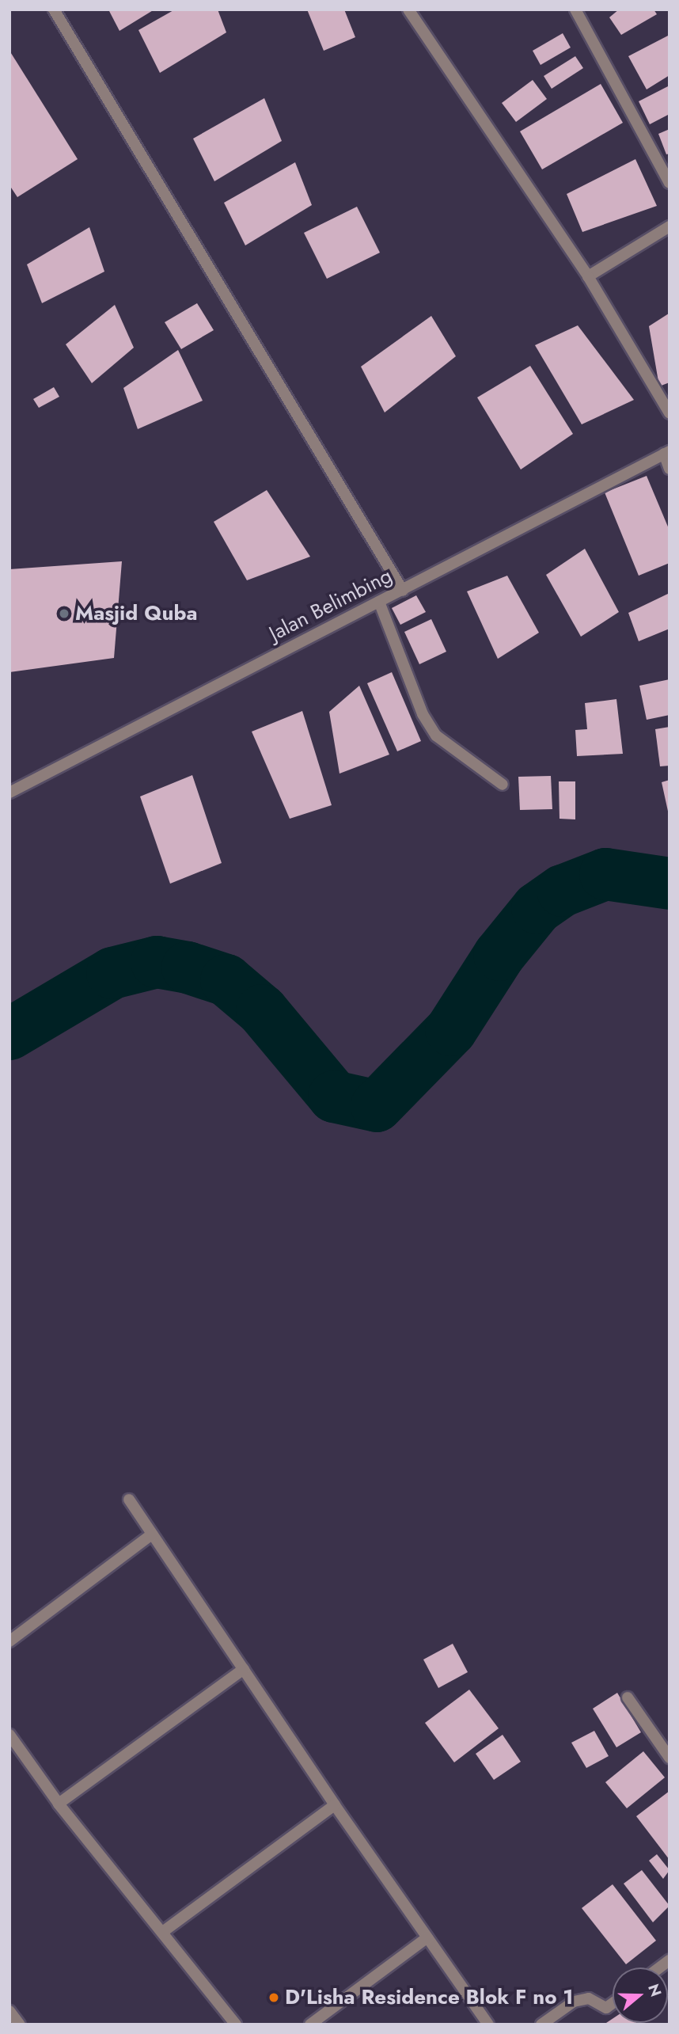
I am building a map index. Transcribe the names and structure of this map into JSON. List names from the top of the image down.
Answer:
{
  "streets": {
    "street": ["Jalan Belimbing"]
  },
  "places": ["Masjid Quba", "D'Lisha Residence Blok F no 1"],
  "north": "right"
}
